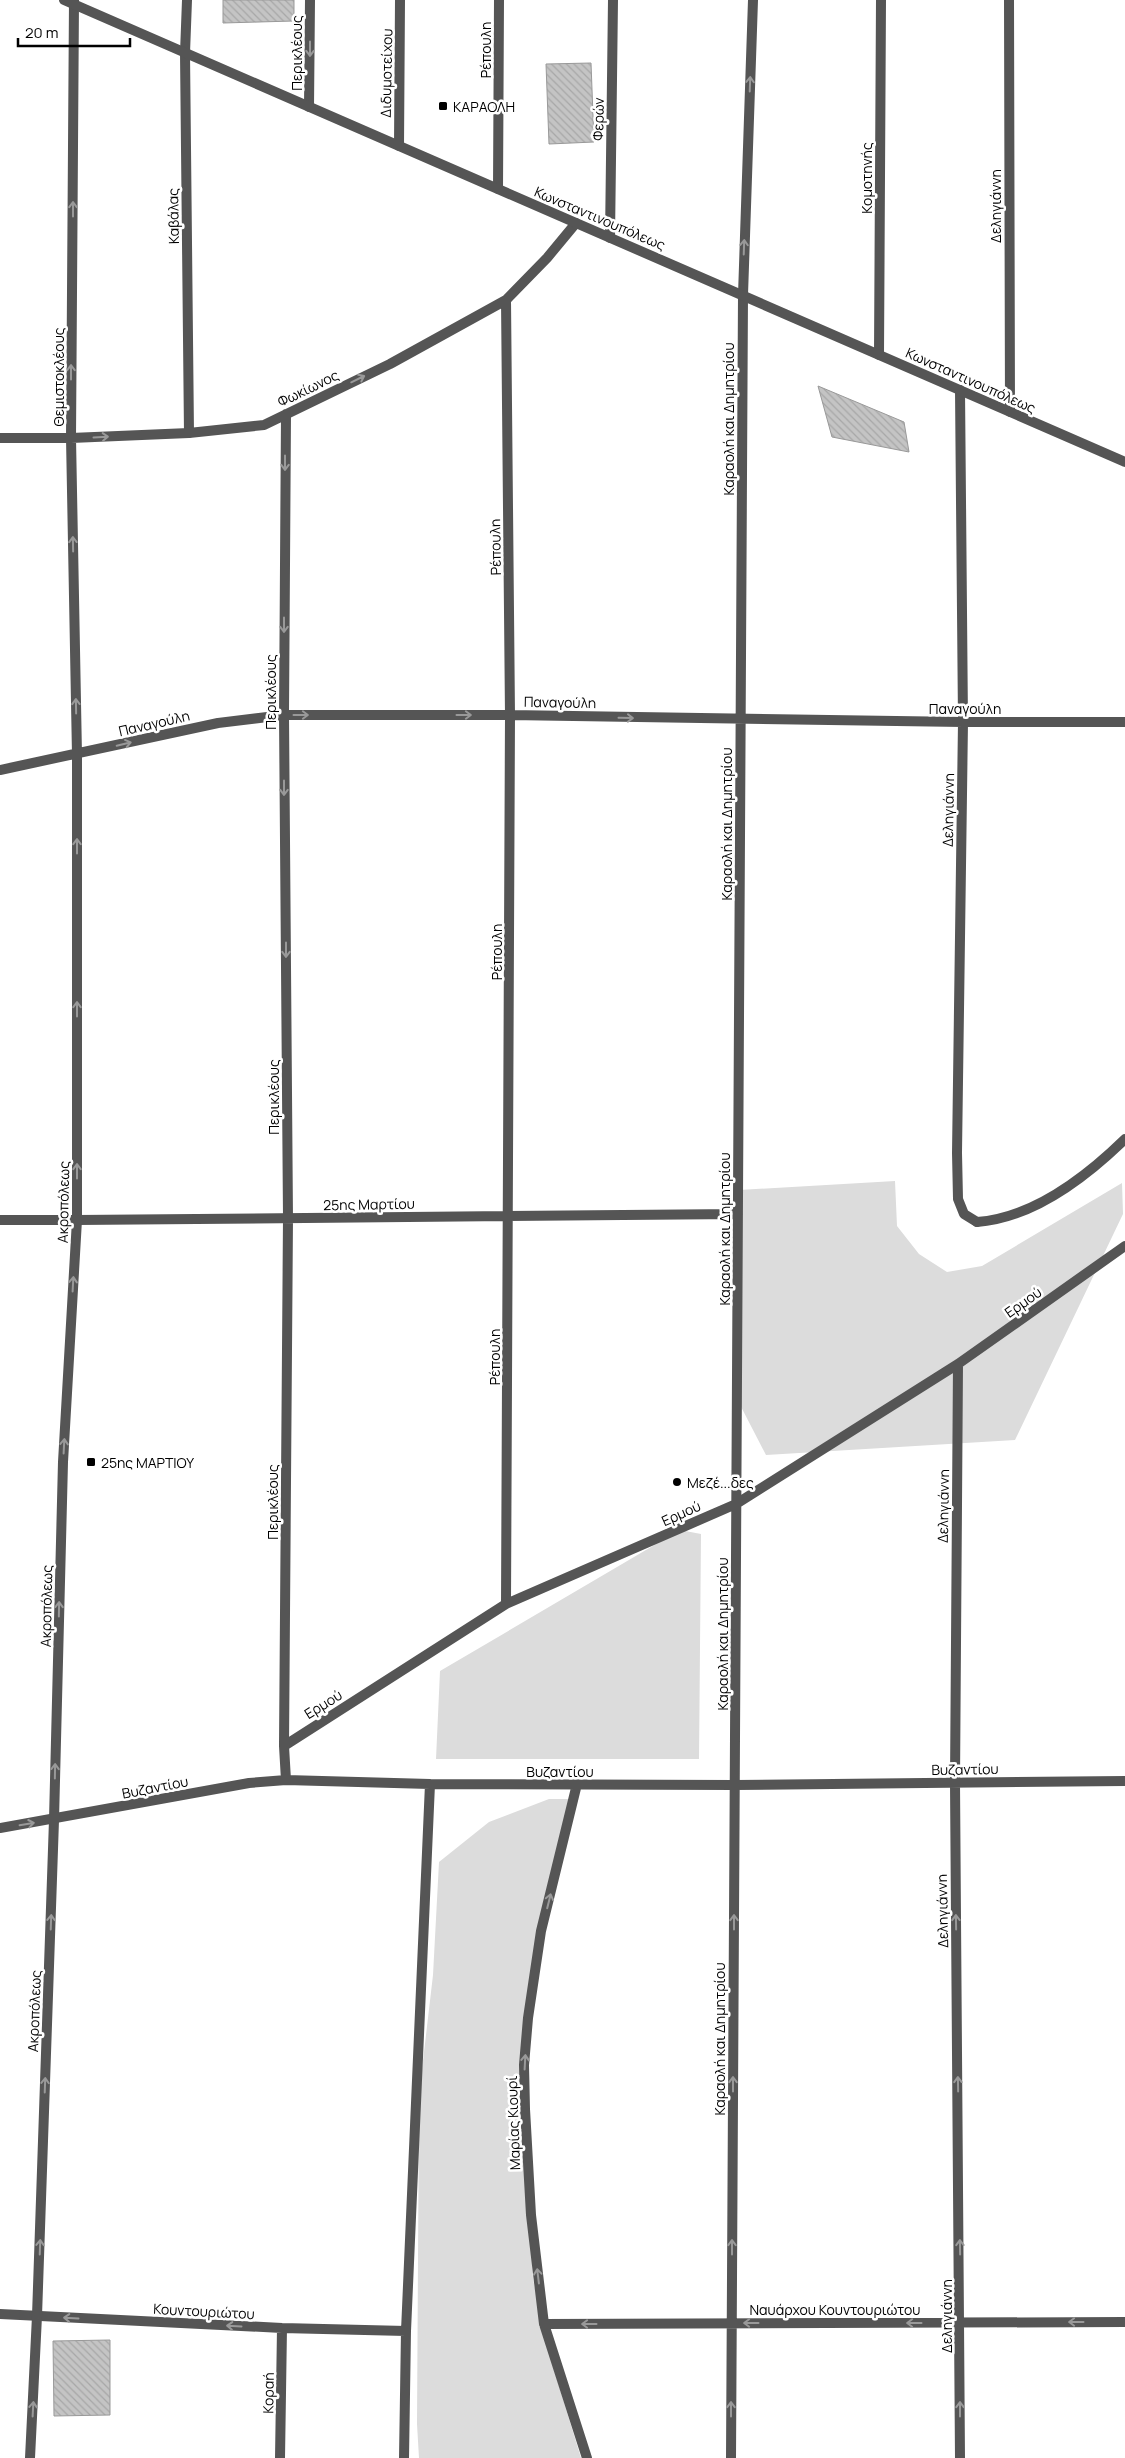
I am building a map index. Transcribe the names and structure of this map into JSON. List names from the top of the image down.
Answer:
{
  "streets": {
    "street": [
      "Ρέπουλη",
      "Περικλέους",
      "Διδυμοτείχου",
      "Φερών",
      "Κομοτηνής",
      "Δεληγιάννη",
      "Καβάλας",
      "Κωνσταντινουπόλεως",
      "Θεμιστοκλέους",
      "Φωκίωνος",
      "Καραολή και Δημητρίου",
      "Παναγούλη",
      "Ακροπόλεως",
      "25ης Μαρτίου",
      "Ερμού",
      "Βυζαντίου",
      "Μαρίας Κιουρί",
      "Ναυάρχου Κουντουριώτου",
      "Κουντουριώτου",
      "Κοραή"
    ]
  },
  "crossings": [
    ["Ρέπουλη", "Κωνσταντινουπόλεως"],
    ["Ρέπουλη", "Φωκίωνος"],
    ["Ρέπουλη", "Παναγούλη"],
    ["Ρέπουλη", "25ης Μαρτίου"],
    ["Ρέπουλη", "Ερμού"],
    ["Περικλέους", "Κωνσταντινουπόλεως"],
    ["Περικλέους", "Φωκίωνος"],
    ["Περικλέους", "Παναγούλη"],
    ["Περικλέους", "25ης Μαρτίου"],
    ["Περικλέους", "Ερμού"],
    ["Περικλέους", "Βυζαντίου"],
    ["Διδυμοτείχου", "Κωνσταντινουπόλεως"],
    ["Φερών", "Κωνσταντινουπόλεως"],
    ["Κομοτηνής", "Κωνσταντινουπόλεως"],
    ["Δεληγιάννη", "Κωνσταντινουπόλεως"],
    ["Δεληγιάννη", "Παναγούλη"],
    ["Δεληγιάννη", "Ερμού"],
    ["Δεληγιάννη", "Βυζαντίου"],
    ["Δεληγιάννη", "Ναυάρχου Κουντουριώτου"],
    ["Καβάλας", "Κωνσταντινουπόλεως"],
    ["Καβάλας", "Φωκίωνος"],
    ["Κωνσταντινουπόλεως", "Θεμιστοκλέους"],
    ["Κωνσταντινουπόλεως", "Φωκίωνος"],
    ["Κωνσταντινουπόλεως", "Καραολή και Δημητρίου"],
    ["Θεμιστοκλέους", "Φωκίωνος"],
    ["Θεμιστοκλέους", "Παναγούλη"],
    ["Θεμιστοκλέους", "Ακροπόλεως"],
    ["Καραολή και Δημητρίου", "Παναγούλη"],
    ["Καραολή και Δημητρίου", "25ης Μαρτίου"],
    ["Καραολή και Δημητρίου", "Ερμού"],
    ["Καραολή και Δημητρίου", "Βυζαντίου"],
    ["Καραολή και Δημητρίου", "Ναυάρχου Κουντουριώτου"],
    ["Παναγούλη", "Ακροπόλεως"],
    ["Ακροπόλεως", "25ης Μαρτίου"],
    ["Ακροπόλεως", "Βυζαντίου"],
    ["Ακροπόλεως", "Κουντουριώτου"],
    ["Βυζαντίου", "Μαρίας Κιουρί"],
    ["Μαρίας Κιουρί", "Ναυάρχου Κουντουριώτου"],
    ["Κουντουριώτου", "Κοραή"]
  ],
  "one_way": [
    "Περικλέους",
    "Θεμιστοκλέους",
    "Φωκίωνος",
    "Καραολή και Δημητρίου",
    "Παναγούλη",
    "Ακροπόλεως",
    "Μαρίας Κιουρί",
    "Ναυάρχου Κουντουριώτου",
    "Κουντουριώτου"
  ],
  "places": {
    "transit": ["ΚΑΡΑΟΛΗ", "25ης ΜΑΡΤΙΟΥ"],
    "other": ["Μεζέ...δες"]
  },
  "scale_bar": "20 m"
}
